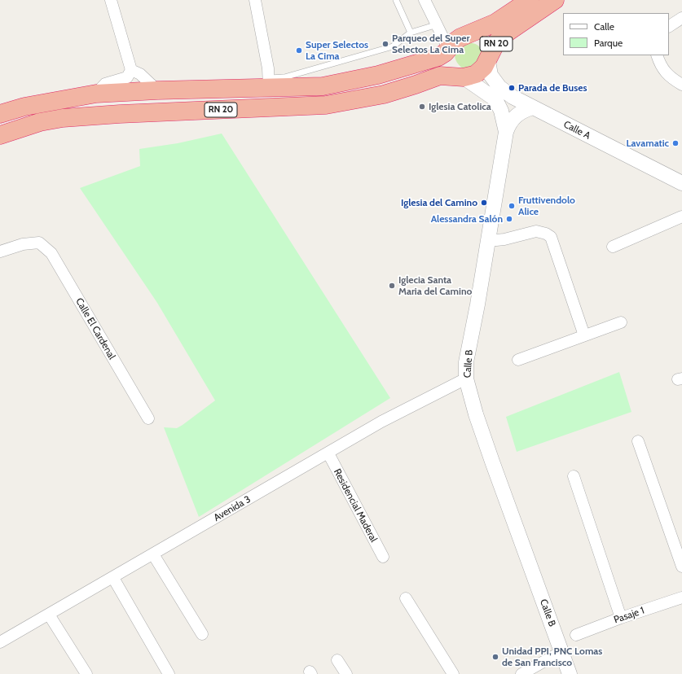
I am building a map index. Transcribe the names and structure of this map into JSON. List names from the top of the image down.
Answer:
{
  "streets": {
    "highway": ["RN 20"],
    "street": [
      "Calle A",
      "Calle El Cardenal",
      "Calle B",
      "Residencial Maderal",
      "Avenida 3",
      "Pasaje 1"
    ]
  },
  "crossings": [
    ["RN 20", "Calle A"],
    ["RN 20", "Calle B"],
    ["Calle A", "Calle B"],
    ["Calle B", "Avenida 3"],
    ["Residencial Maderal", "Avenida 3"]
  ],
  "places": [
    "Parqueo del Super Selectos La Cima",
    "Super Selectos La Cima",
    "Parada de Buses",
    "Iglesia Catolica",
    "Lavamatic",
    "Iglesia del Camino",
    "Fruttivendolo Alice",
    "Alessandra Salón",
    "Iglecia Santa Maria del Camino",
    "Unidad PPI, PNC Lomas de San Francisco"
  ],
  "legend": ["Calle", "Parque"]
}
